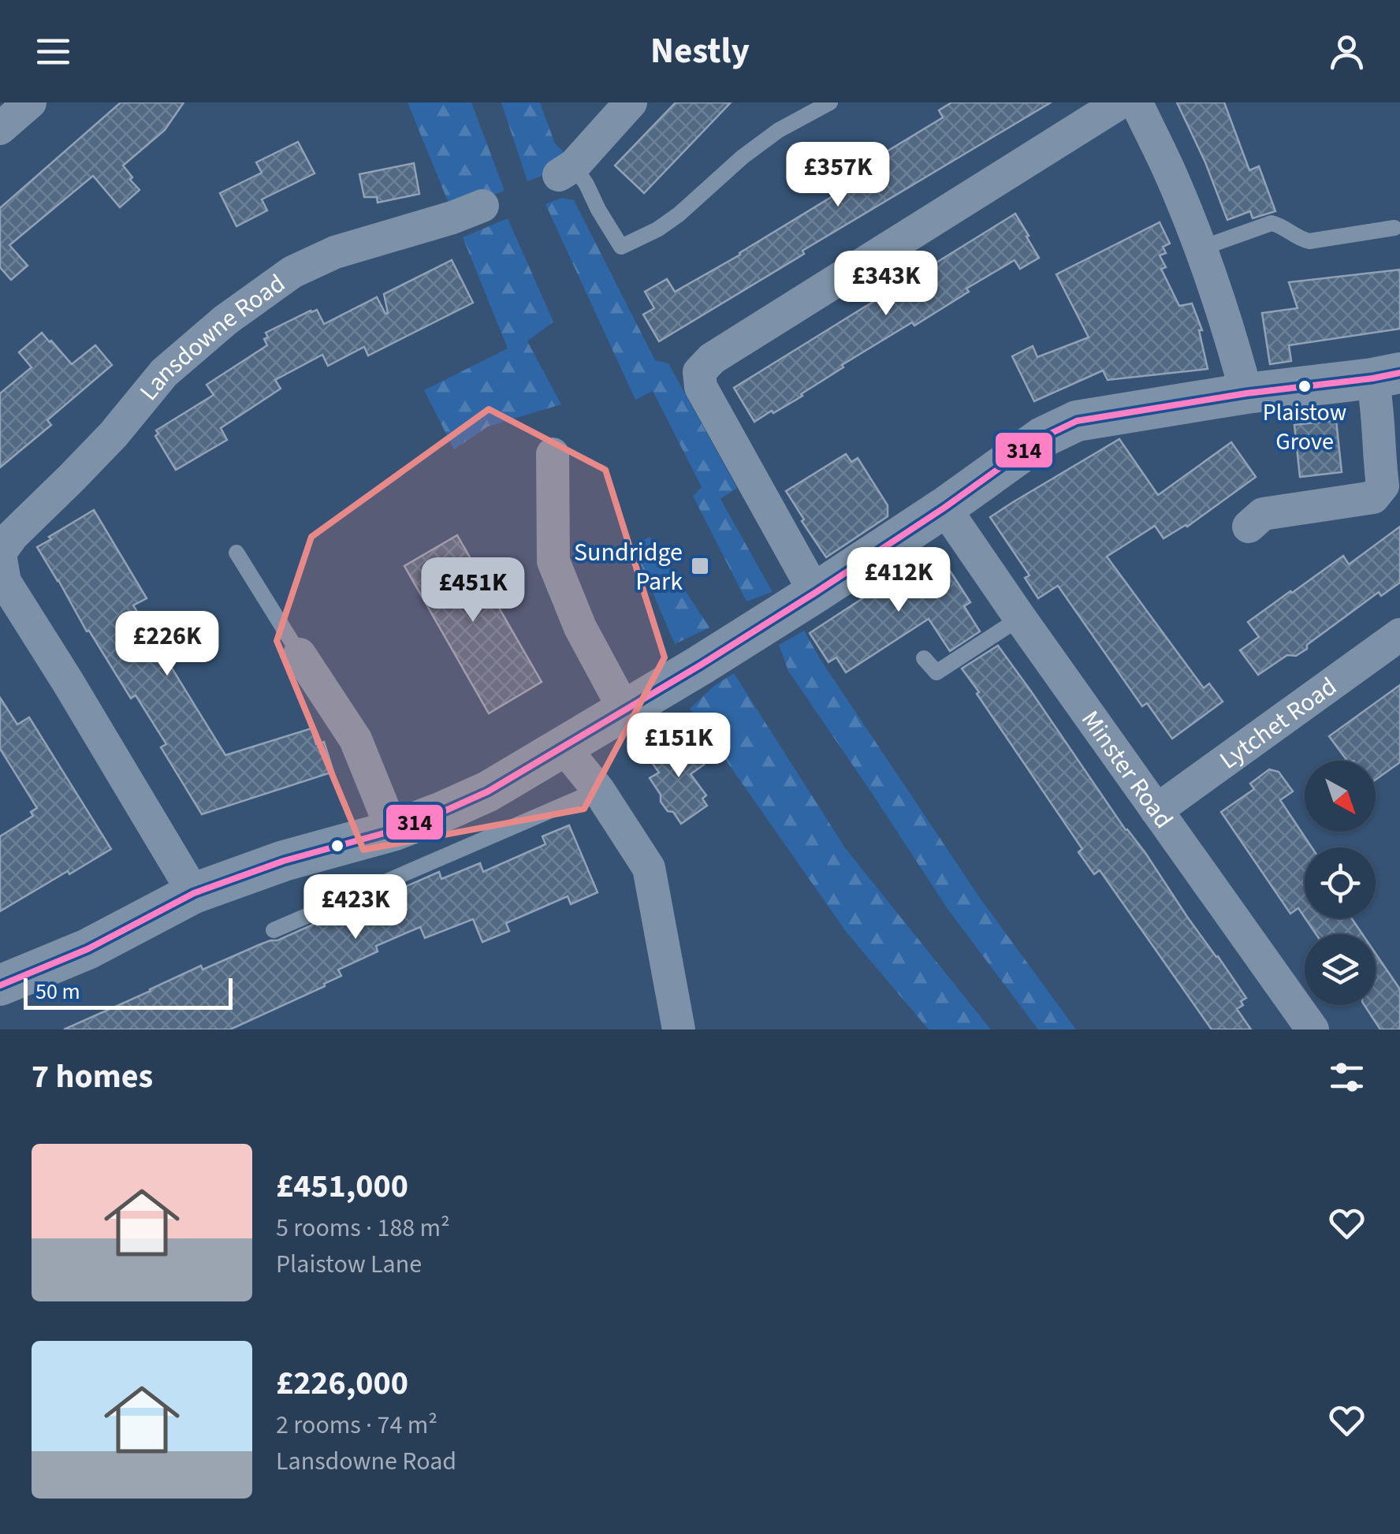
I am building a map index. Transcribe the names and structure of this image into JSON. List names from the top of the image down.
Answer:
{
  "streets": {
    "street": ["Lansdowne Road", "Lytchet Road", "Minster Road"]
  },
  "crossings": [
    ["Lytchet Road", "Minster Road"]
  ],
  "places": {
    "other": ["Plaistow Grove"],
    "transit": ["Sundridge Park"]
  },
  "lines": ["transit line 314"],
  "scale_bar": "50 m",
  "north": "bottom right",
  "page": {
    "header": "Nestly",
    "price": [
      "£357K",
      "£343K",
      "£412K",
      "£451K",
      "£226K",
      "£151K",
      "£423K"
    ],
    "scale": "50 m",
    "heading": "7 homes",
    "list": [
      {
        "name": "£451,000",
        "note": "5 rooms · 188 m² · Plaistow Lane"
      },
      {
        "name": "£226,000",
        "note": "2 rooms · 74 m² · Lansdowne Road"
      }
    ]
  }
}
